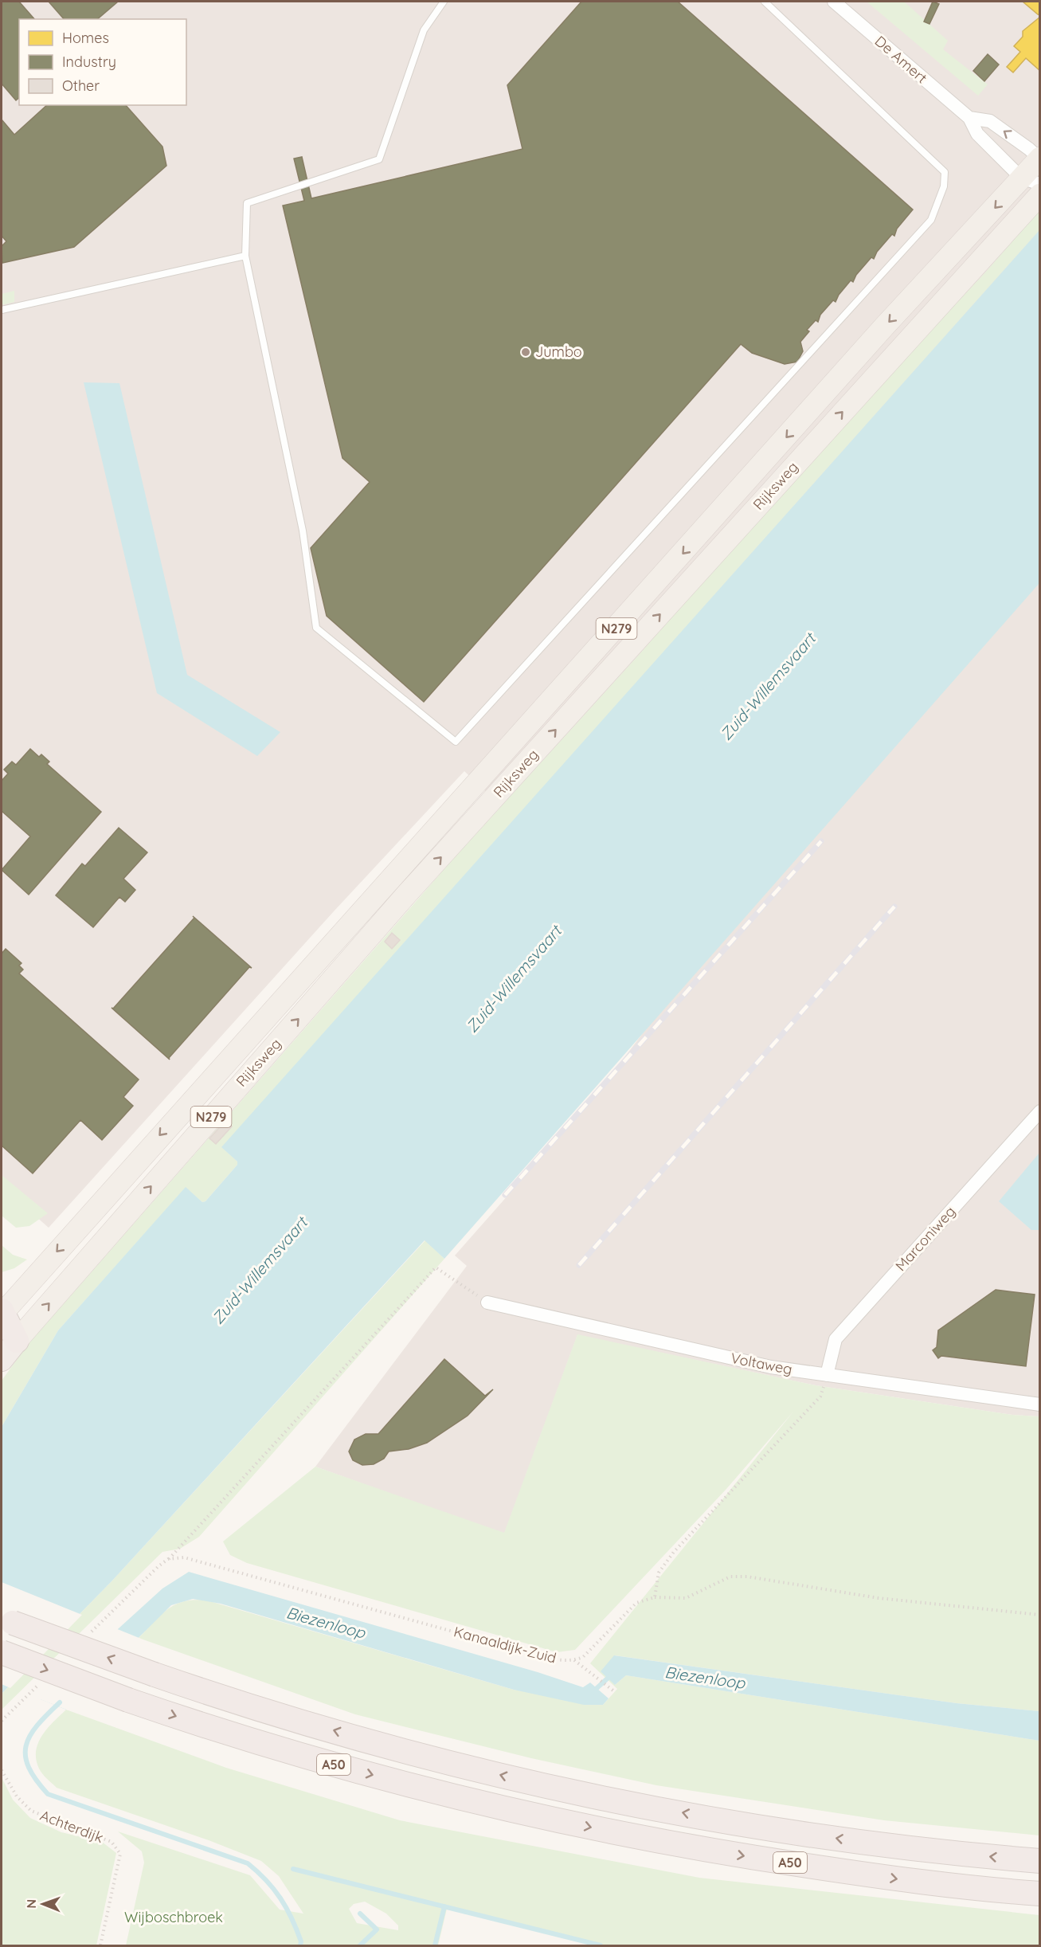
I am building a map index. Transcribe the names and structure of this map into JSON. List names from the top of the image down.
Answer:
{
  "streets": {
    "highway": ["Rijksweg", "N279", "A50"],
    "street": ["De Amert", "Marconiweg", "Voltaweg"],
    "path": ["Kanaaldijk-Zuid", "Achterdijk"]
  },
  "crossings": [
    ["De Amert", "Rijksweg"],
    ["Marconiweg", "Voltaweg"],
    ["Voltaweg", "Kanaaldijk-Zuid"]
  ],
  "water": ["Zuid-Willemsvaart", "Biezenloop"],
  "parks": ["Wijboschbroek"],
  "places": ["Jumbo"],
  "legend": ["Homes", "Industry", "Other"],
  "north": "left"
}
